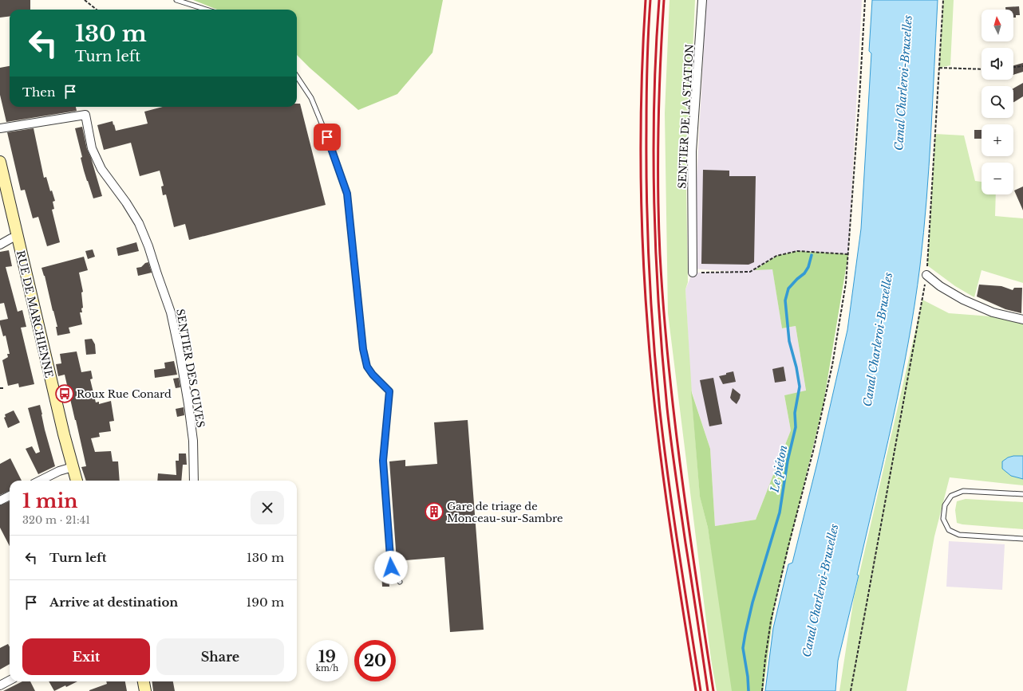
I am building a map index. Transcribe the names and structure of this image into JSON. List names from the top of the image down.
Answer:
{
  "streets": {
    "main road": ["RUE DE MARCHIENNE"],
    "street": ["SENTIER DE LA STATION", "SENTIER DES CUVES"]
  },
  "water": ["Canal Charleroi-Bruxelles", "Le piéton"],
  "places": {
    "bus stop": ["Roux Rue Conard"],
    "building": ["Gare de triage de Monceau-sur-Sambre"]
  },
  "north": "top",
  "page": {
    "map_buttons": ["+", "−"],
    "turn": ["130 m", "Turn left"],
    "then": "Then",
    "heading": ["1 min", "320 m · 21:41"],
    "list": [
      {
        "name": "Turn left",
        "value": "130 m"
      },
      {
        "name": "Arrive at destination",
        "value": "190 m"
      }
    ],
    "buttons": ["Exit", "Share"],
    "speed": "19 km/h",
    "limit": "20"
  }
}
